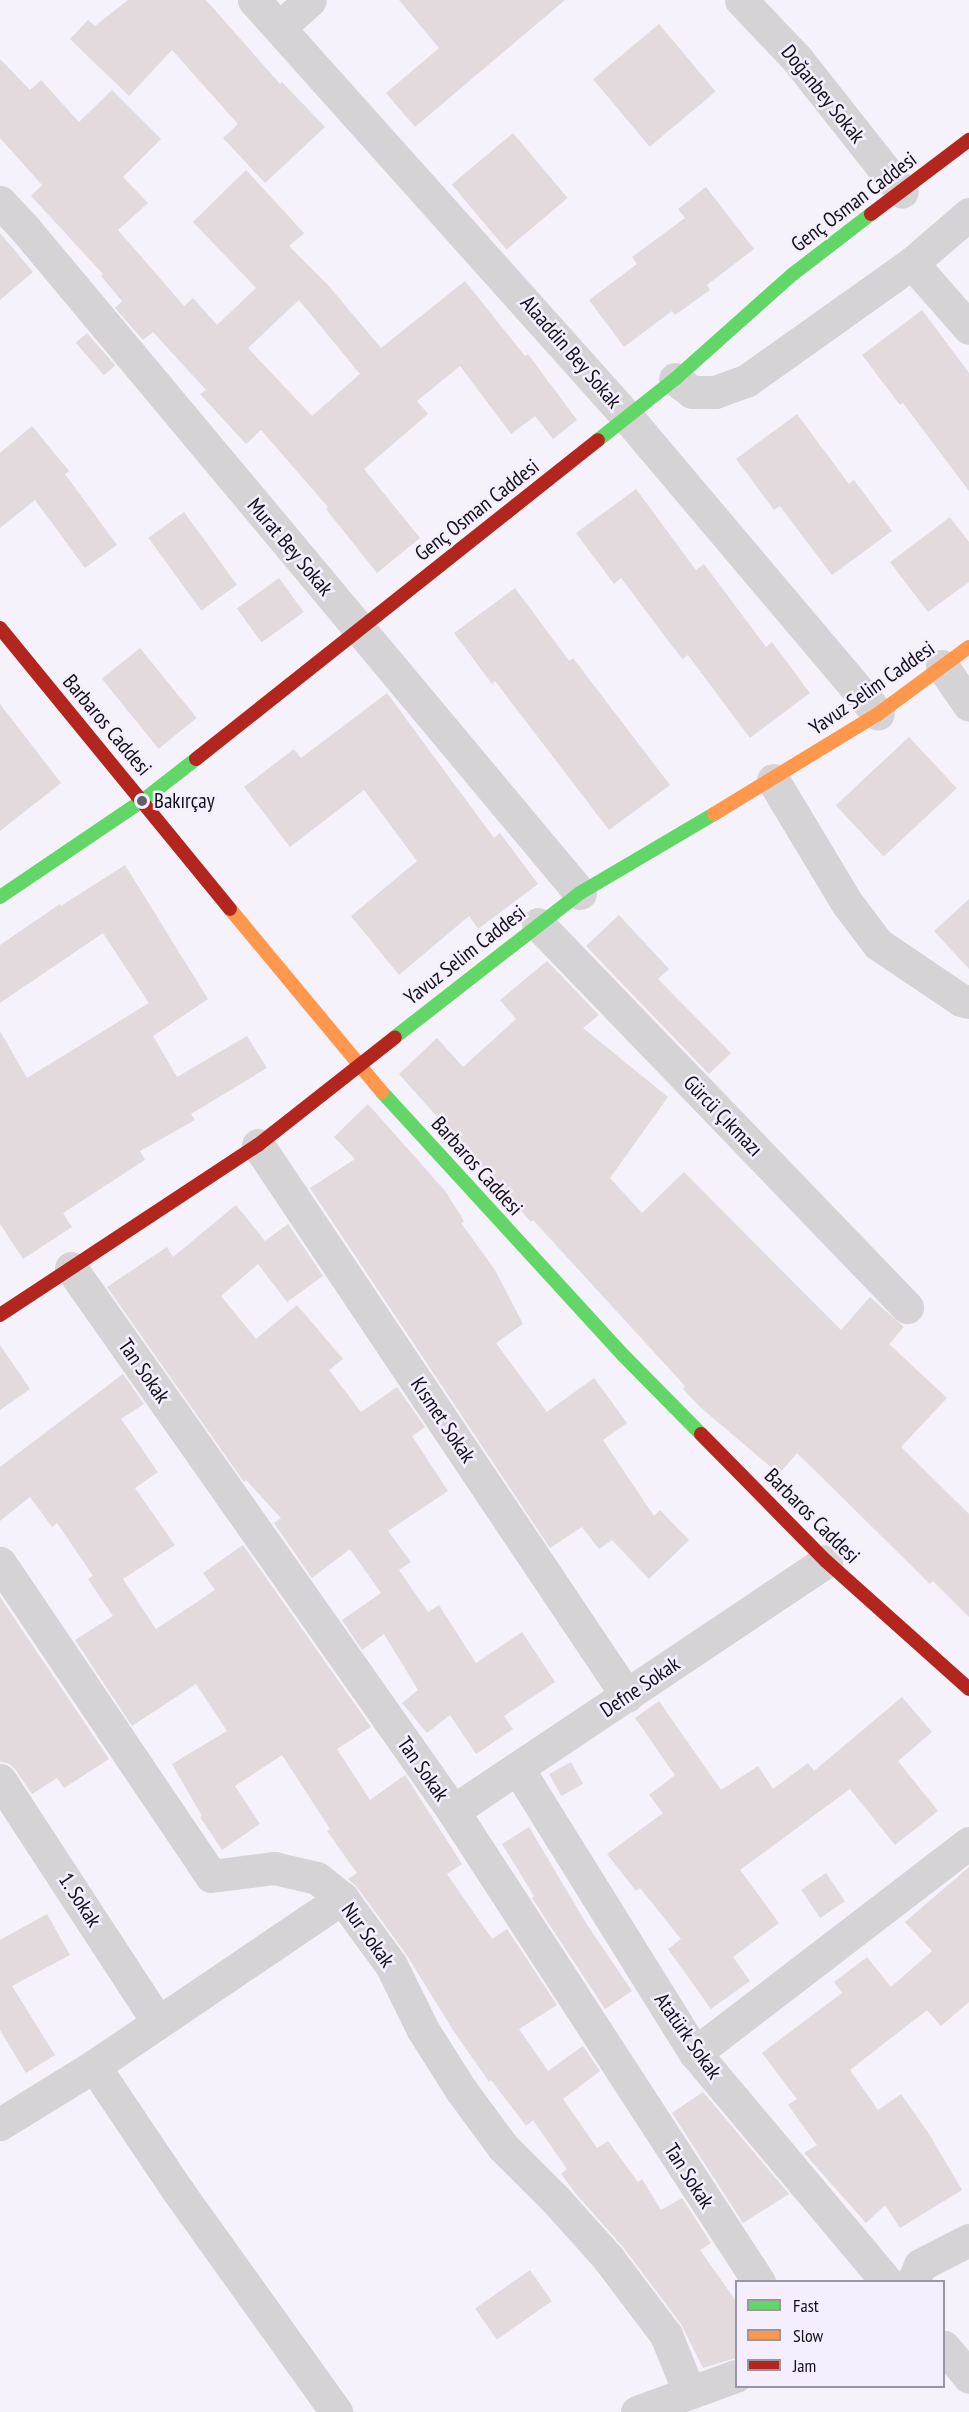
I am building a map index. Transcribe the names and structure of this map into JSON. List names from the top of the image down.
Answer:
{
  "streets": {
    "street": [
      "Doğanbey Sokak",
      "Genç Osman Caddesi",
      "Alaaddin Bey Sokak",
      "Murat Bey Sokak",
      "Yavuz Selim Caddesi",
      "Barbaros Caddesi",
      "Gürcü Çıkmazı",
      "Tan Sokak",
      "Kısmet Sokak",
      "Defne Sokak",
      "1. Sokak",
      "Nur Sokak",
      "Atatürk Sokak"
    ]
  },
  "crossings": [
    ["Doğanbey Sokak", "Genç Osman Caddesi"],
    ["Genç Osman Caddesi", "Alaaddin Bey Sokak"],
    ["Genç Osman Caddesi", "Murat Bey Sokak"],
    ["Genç Osman Caddesi", "Barbaros Caddesi"],
    ["Alaaddin Bey Sokak", "Yavuz Selim Caddesi"],
    ["Murat Bey Sokak", "Yavuz Selim Caddesi"],
    ["Yavuz Selim Caddesi", "Barbaros Caddesi"],
    ["Yavuz Selim Caddesi", "Gürcü Çıkmazı"],
    ["Yavuz Selim Caddesi", "Tan Sokak"],
    ["Yavuz Selim Caddesi", "Kısmet Sokak"],
    ["Barbaros Caddesi", "Defne Sokak"],
    ["Tan Sokak", "Defne Sokak"],
    ["Kısmet Sokak", "Defne Sokak"],
    ["Defne Sokak", "Atatürk Sokak"]
  ],
  "places": ["Bakırçay"],
  "legend": ["Fast", "Slow", "Jam"]
}
